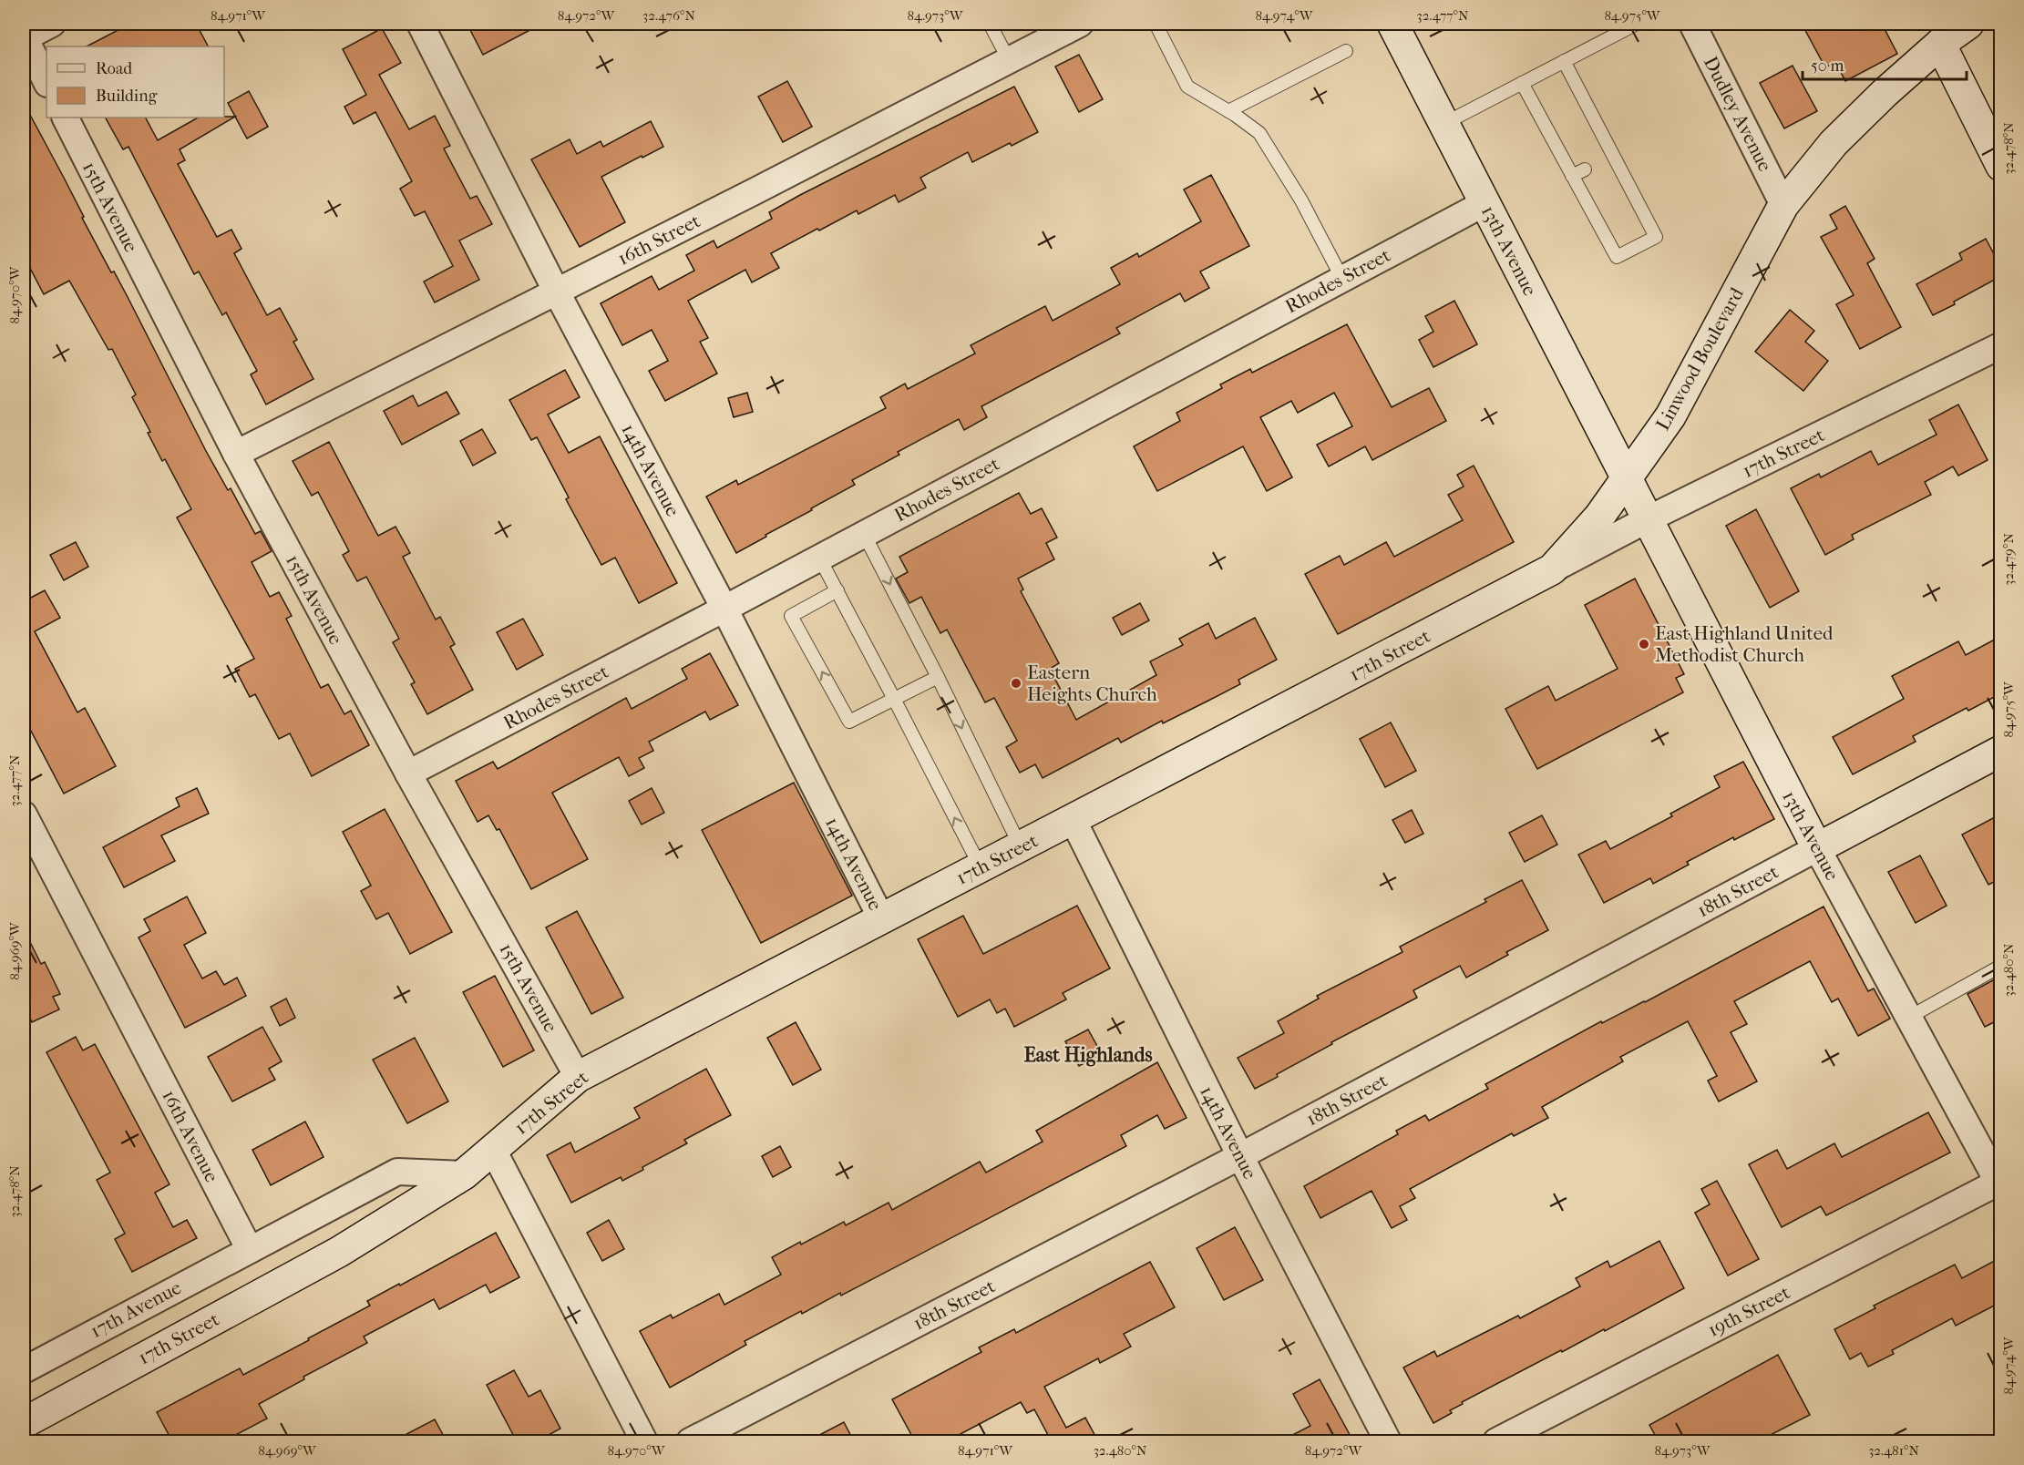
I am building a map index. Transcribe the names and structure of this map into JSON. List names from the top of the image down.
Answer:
{
  "streets": {
    "street": [
      "Dudley Avenue",
      "15th Avenue",
      "16th Street",
      "13th Avenue",
      "Rhodes Street",
      "Linwood Boulevard",
      "17th Street",
      "14th Avenue",
      "18th Street",
      "16th Avenue",
      "17th Avenue",
      "19th Street"
    ]
  },
  "crossings": [
    ["Dudley Avenue", "Linwood Boulevard"],
    ["15th Avenue", "16th Street"],
    ["15th Avenue", "Rhodes Street"],
    ["15th Avenue", "17th Street"],
    ["16th Street", "14th Avenue"],
    ["13th Avenue", "Rhodes Street"],
    ["13th Avenue", "Linwood Boulevard"],
    ["13th Avenue", "17th Street"],
    ["13th Avenue", "18th Street"],
    ["13th Avenue", "19th Street"],
    ["Rhodes Street", "14th Avenue"],
    ["17th Street", "14th Avenue"],
    ["14th Avenue", "18th Street"],
    ["16th Avenue", "17th Avenue"]
  ],
  "districts": ["East Highlands"],
  "places": ["East Highland United Methodist Church", "Eastern Heights Church"],
  "legend": ["Road", "Building"],
  "scale_bar": "50 m",
  "coordinates": [
    "84.971°W",
    "84.972°W",
    "32.476°N",
    "84.973°W",
    "84.974°W",
    "32.477°N",
    "84.975°W",
    "32.478°N",
    "84.970°W",
    "32.479°N",
    "84.969°W",
    "32.480°N",
    "32.481°N"
  ]
}
